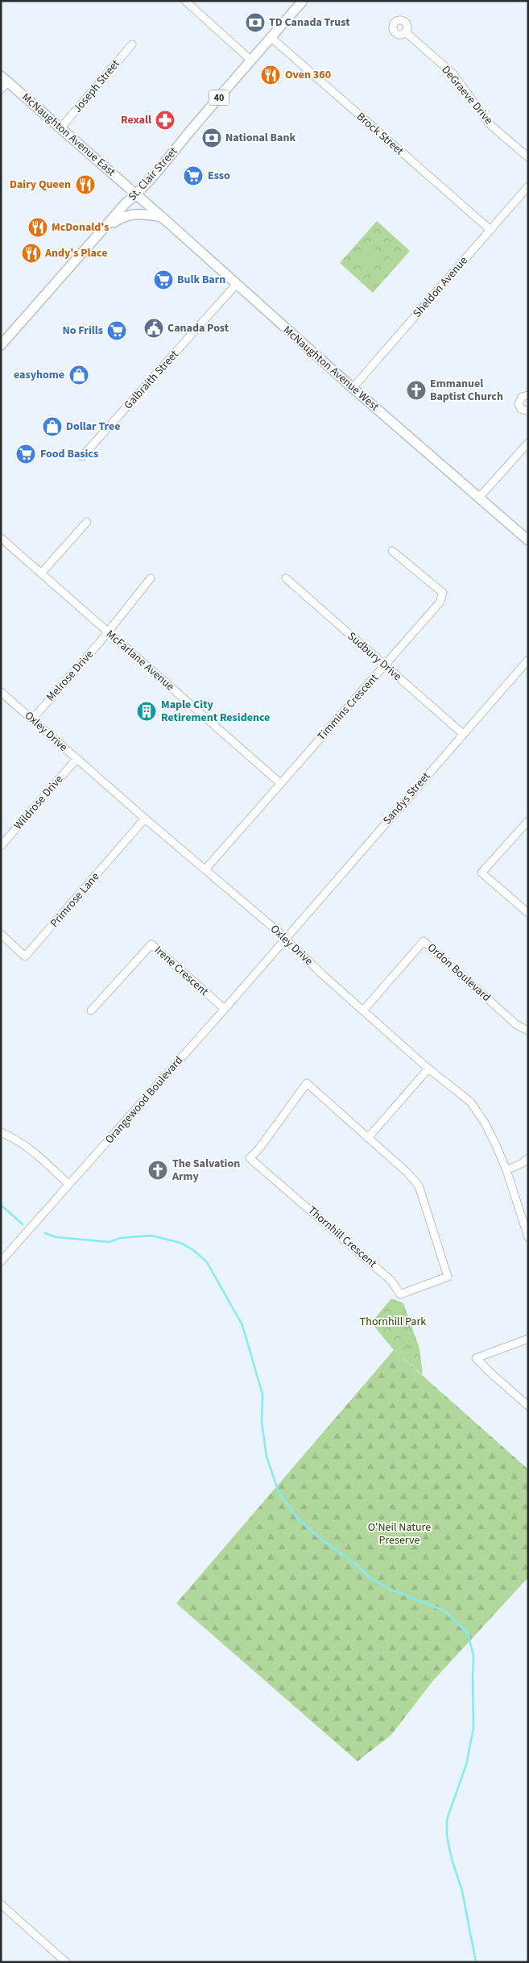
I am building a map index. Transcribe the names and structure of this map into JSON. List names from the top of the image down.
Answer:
{
  "streets": {
    "main road": [
      "40",
      "McNaughton Avenue East",
      "St. Clair Street",
      "McNaughton Avenue West"
    ],
    "street": [
      "Joseph Street",
      "DeGraeve Drive",
      "Brock Street",
      "Sheldon Avenue",
      "Galbraith Street",
      "Sudbury Drive",
      "McFarlane Avenue",
      "Melrose Drive",
      "Timmins Crescent",
      "Oxley Drive",
      "Sandys Street",
      "Wildrose Drive",
      "Primrose Lane",
      "Irene Crescent",
      "Ordon Boulevard",
      "Orangewood Boulevard",
      "Thornhill Crescent"
    ]
  },
  "crossings": [
    ["Joseph Street", "McNaughton Avenue East"],
    ["Brock Street", "St. Clair Street"],
    ["Brock Street", "Sheldon Avenue"],
    ["McNaughton Avenue East", "St. Clair Street"],
    ["McNaughton Avenue East", "McNaughton Avenue West"],
    ["St. Clair Street", "McNaughton Avenue West"],
    ["Sheldon Avenue", "McNaughton Avenue West"],
    ["McNaughton Avenue West", "Galbraith Street"],
    ["Sudbury Drive", "Timmins Crescent"],
    ["Sudbury Drive", "Sandys Street"],
    ["McFarlane Avenue", "Melrose Drive"],
    ["McFarlane Avenue", "Timmins Crescent"],
    ["Melrose Drive", "Oxley Drive"],
    ["Timmins Crescent", "Oxley Drive"],
    ["Oxley Drive", "Sandys Street"],
    ["Oxley Drive", "Wildrose Drive"],
    ["Oxley Drive", "Primrose Lane"],
    ["Oxley Drive", "Ordon Boulevard"],
    ["Oxley Drive", "Orangewood Boulevard"],
    ["Sandys Street", "Orangewood Boulevard"],
    ["Irene Crescent", "Orangewood Boulevard"]
  ],
  "parks": ["Thornhill Park", "O'Neil Nature Preserve"],
  "places": {
    "bank": ["TD Canada Trust", "National Bank"],
    "restaurant": [
      "Oven 360",
      "Dairy Queen",
      "McDonald's",
      "Andy's Place"
    ],
    "pharmacy": ["Rexall"],
    "supermarket": [
      "Esso",
      "Bulk Barn",
      "No Frills",
      "Food Basics"
    ],
    "public building": ["Canada Post"],
    "shop": ["easyhome", "Dollar Tree"],
    "church": ["Emmanuel Baptist Church", "The Salvation Army"],
    "building": ["Maple City Retirement Residence"]
  }
}
